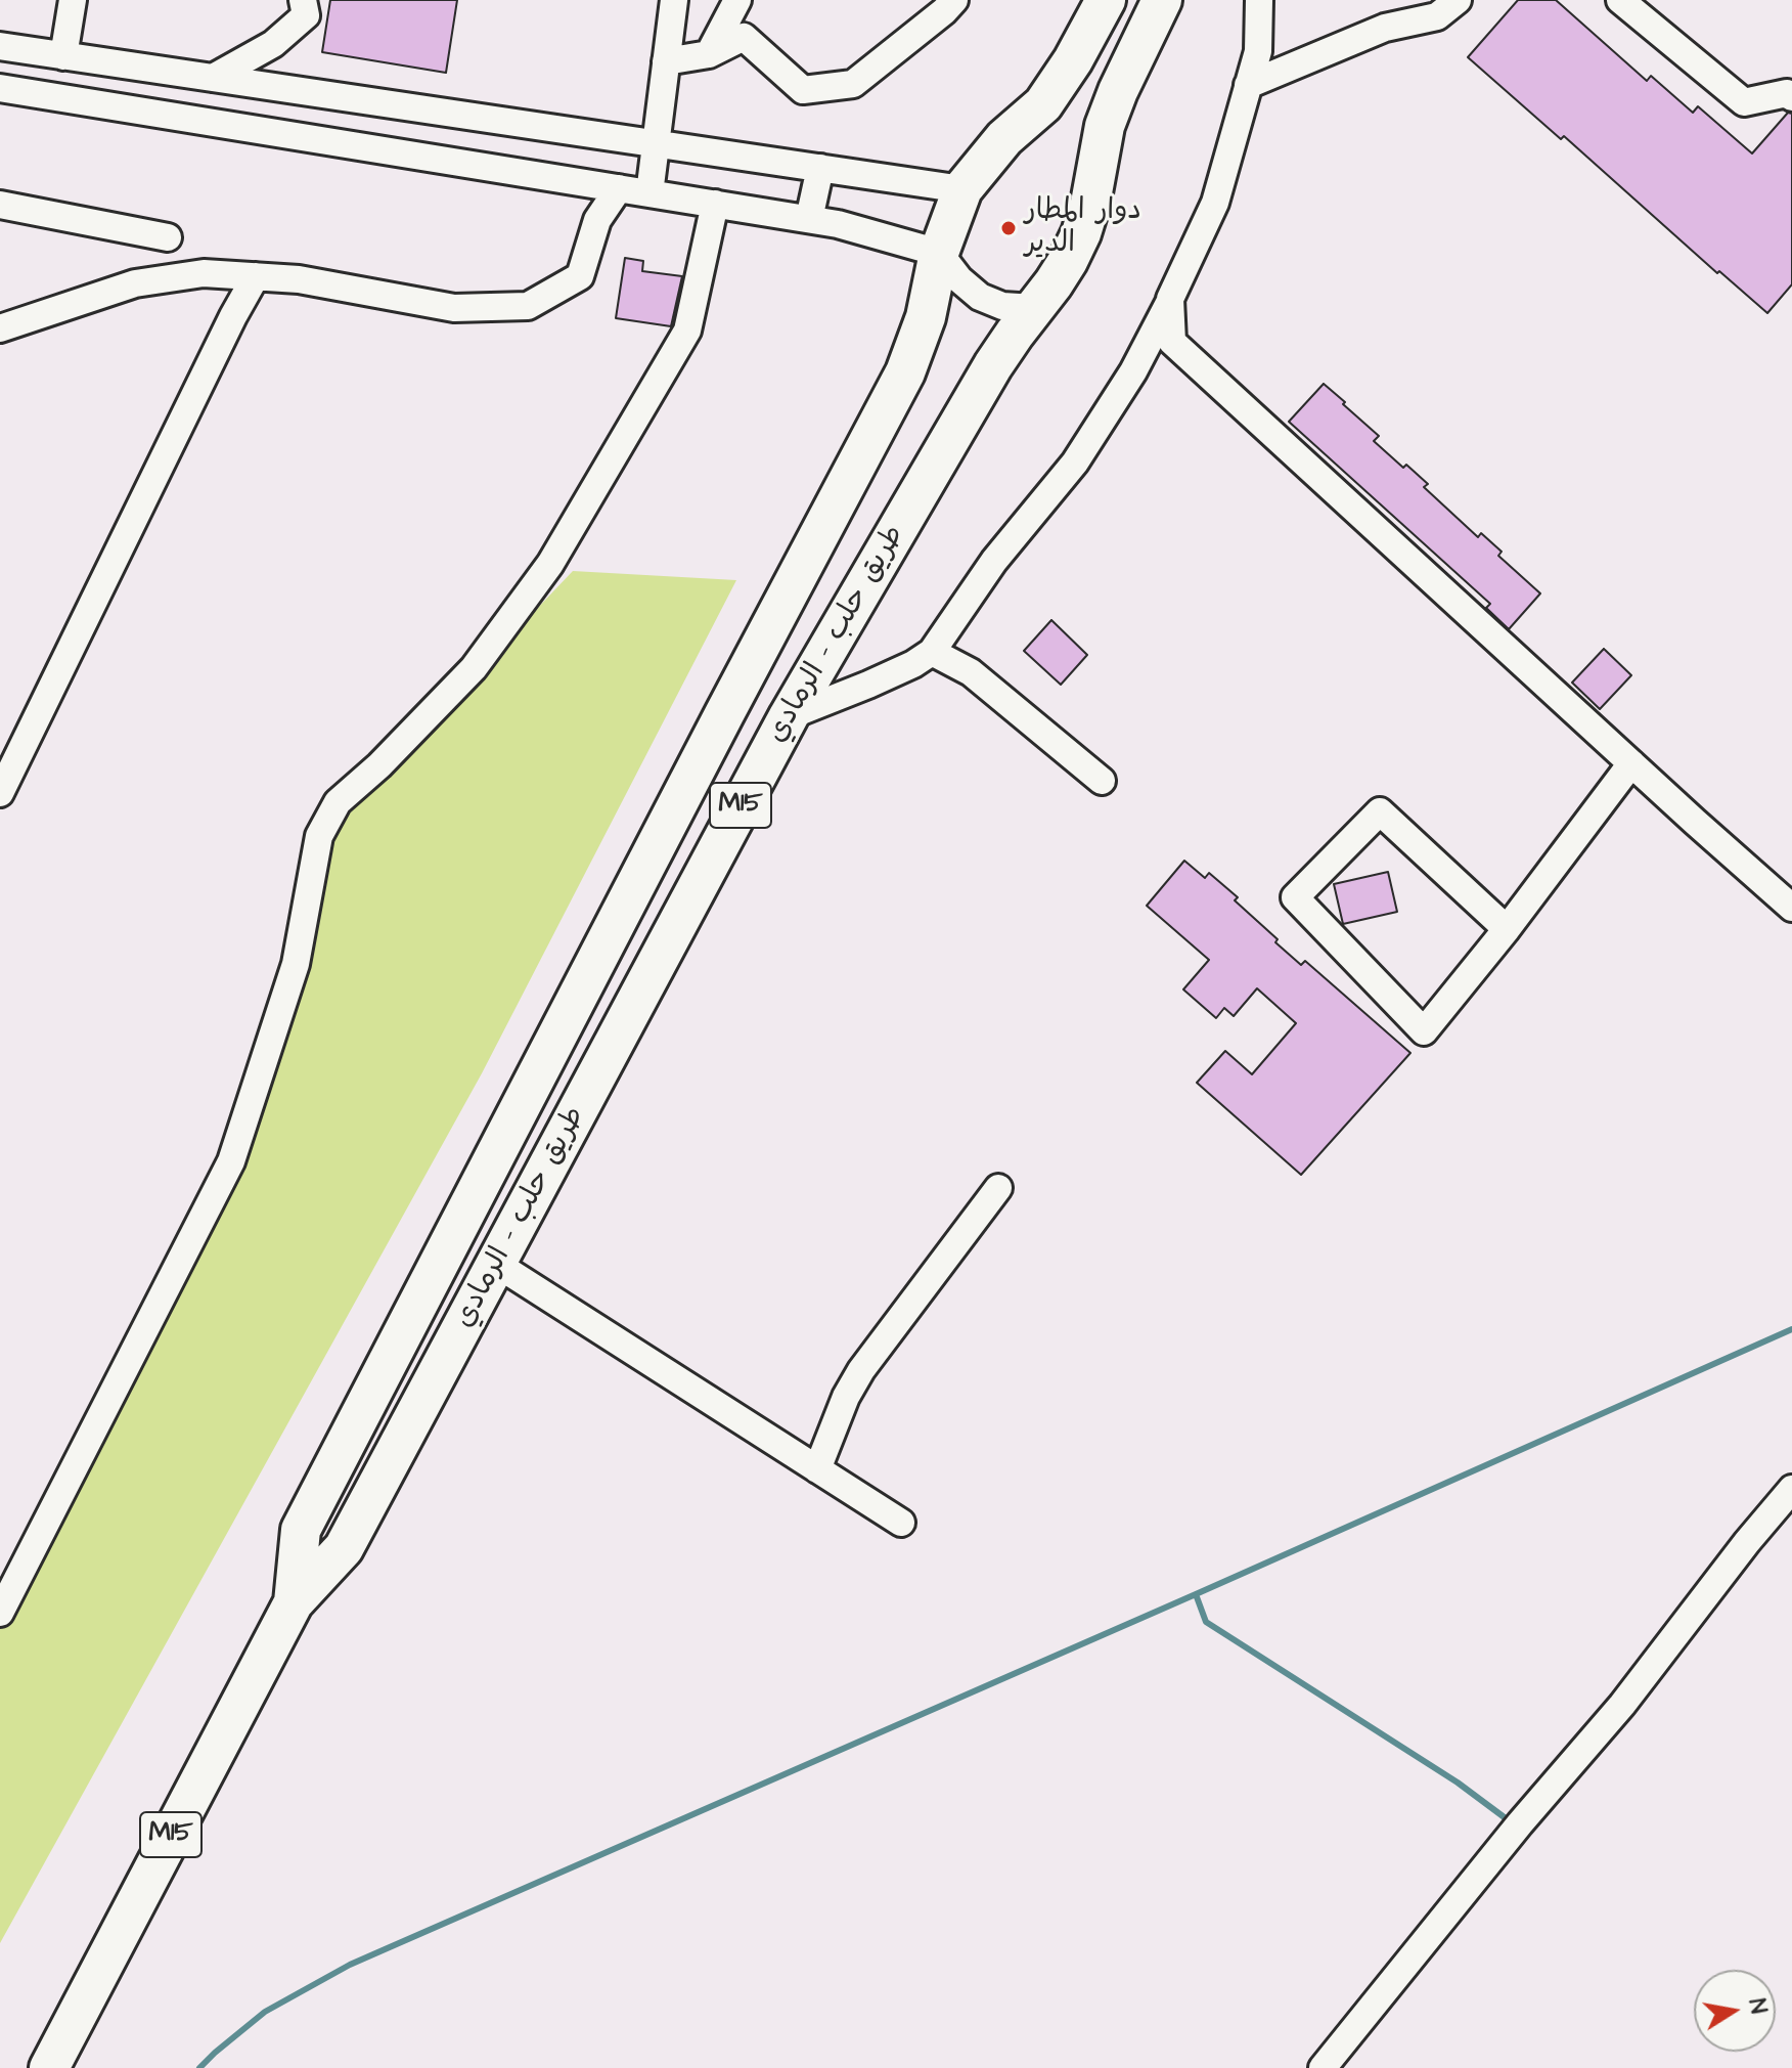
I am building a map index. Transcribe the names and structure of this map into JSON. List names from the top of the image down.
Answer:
{
  "streets": {
    "highway": ["طريق حلب - الرمادي", "M15"]
  },
  "places": ["دوار المطار الدير"],
  "north": "right"
}
